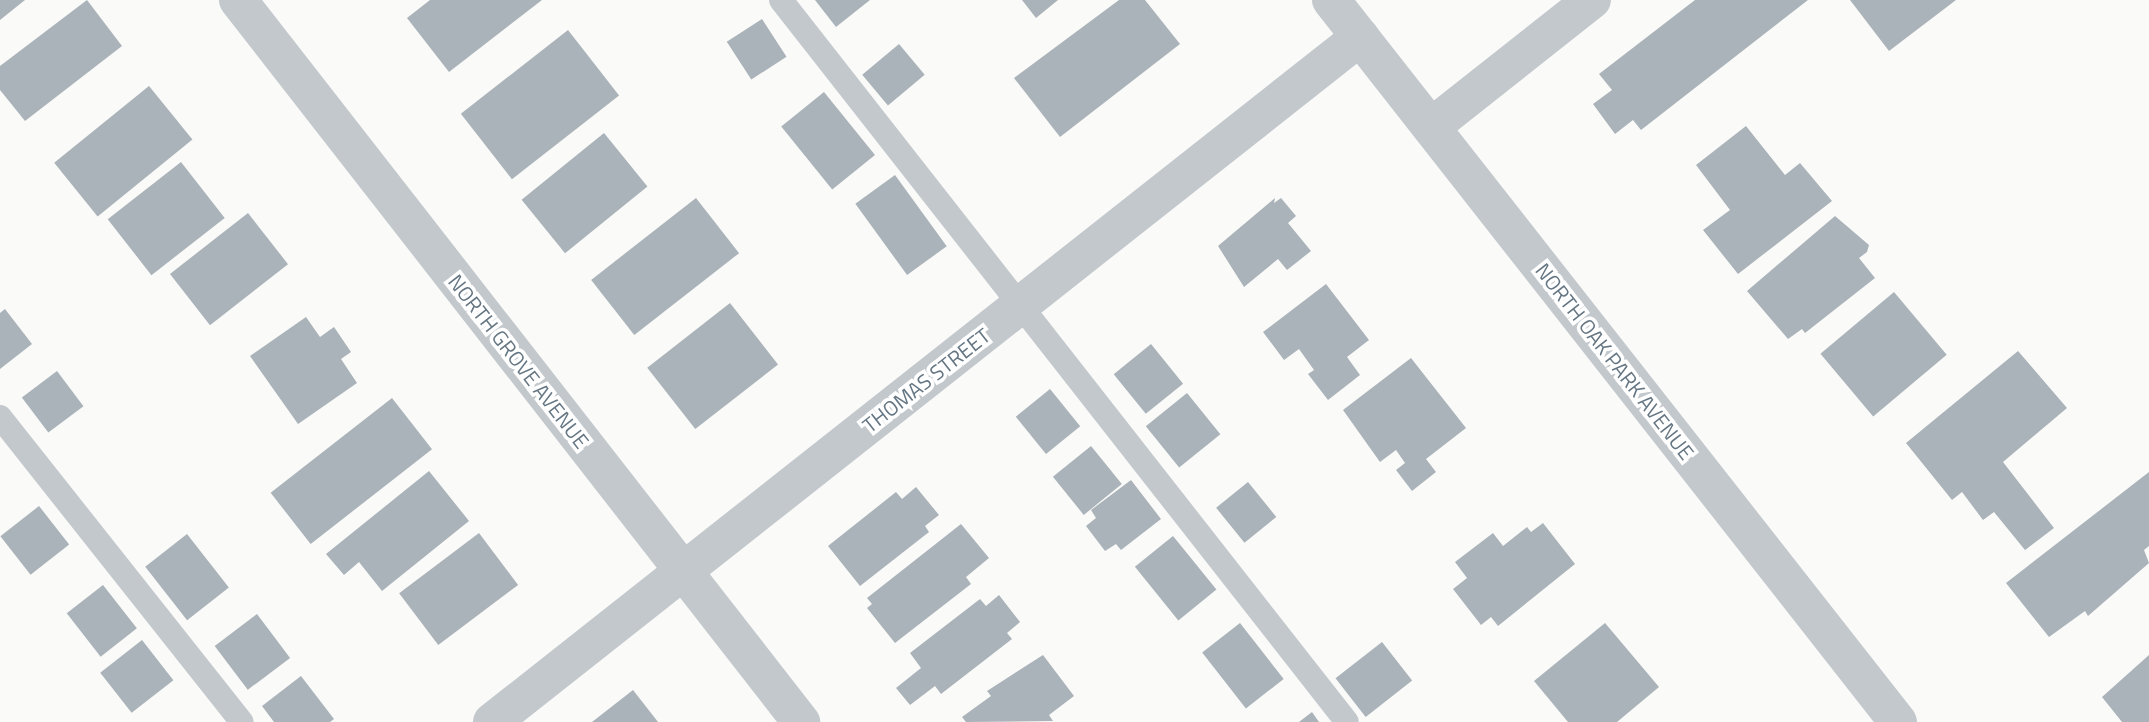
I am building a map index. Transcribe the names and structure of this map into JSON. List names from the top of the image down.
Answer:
{
  "streets": {
    "street": ["NORTH GROVE AVENUE", "NORTH OAK PARK AVENUE", "THOMAS STREET"]
  },
  "crossings": [
    ["NORTH GROVE AVENUE", "THOMAS STREET"],
    ["NORTH OAK PARK AVENUE", "THOMAS STREET"]
  ]
}
